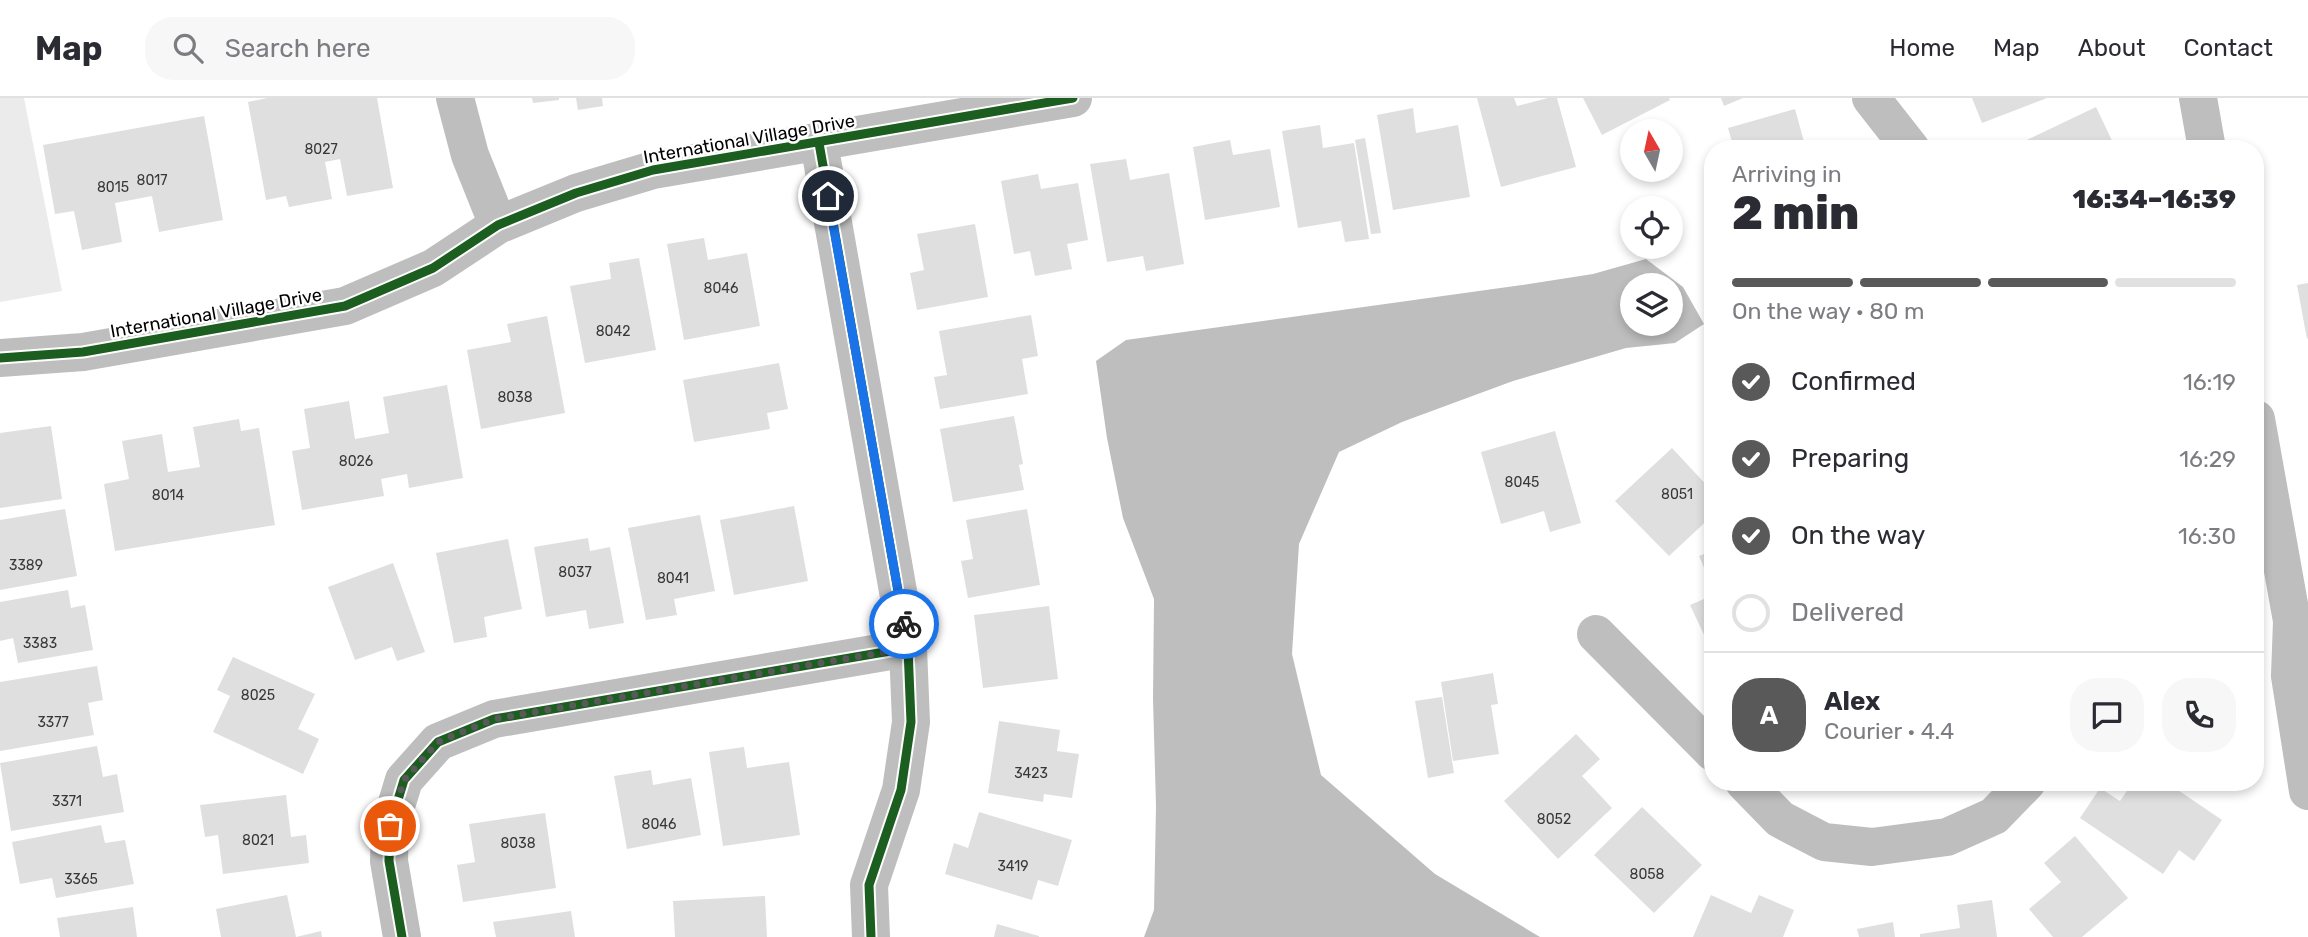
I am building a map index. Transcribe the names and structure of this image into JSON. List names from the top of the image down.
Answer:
{
  "streets": {
    "street": ["International Village Drive"]
  },
  "house_numbers": [
    "8027",
    "8017",
    "8015",
    "8046",
    "8042",
    "8038",
    "8026",
    "8045",
    "8051",
    "8014",
    "3389",
    "8037",
    "8041",
    "3383",
    "8025",
    "3377",
    "3423",
    "3371",
    "8052",
    "8046",
    "8021",
    "8038",
    "3419",
    "8058",
    "3365"
  ],
  "north": "top",
  "page": {
    "header": "Map",
    "search": "Search here",
    "nav": [
      "Home",
      "Map",
      "About",
      "Contact"
    ],
    "heading": ["2 min", "Arriving in", "16:34–16:39"],
    "panel": ["Alex", "Courier · 4.4"],
    "bar": "On the way · 80 m",
    "list": [
      ["Confirmed", "16:19"],
      ["Preparing", "16:29"],
      ["On the way", "16:30"],
      "Delivered"
    ],
    "round": "A"
  }
}
